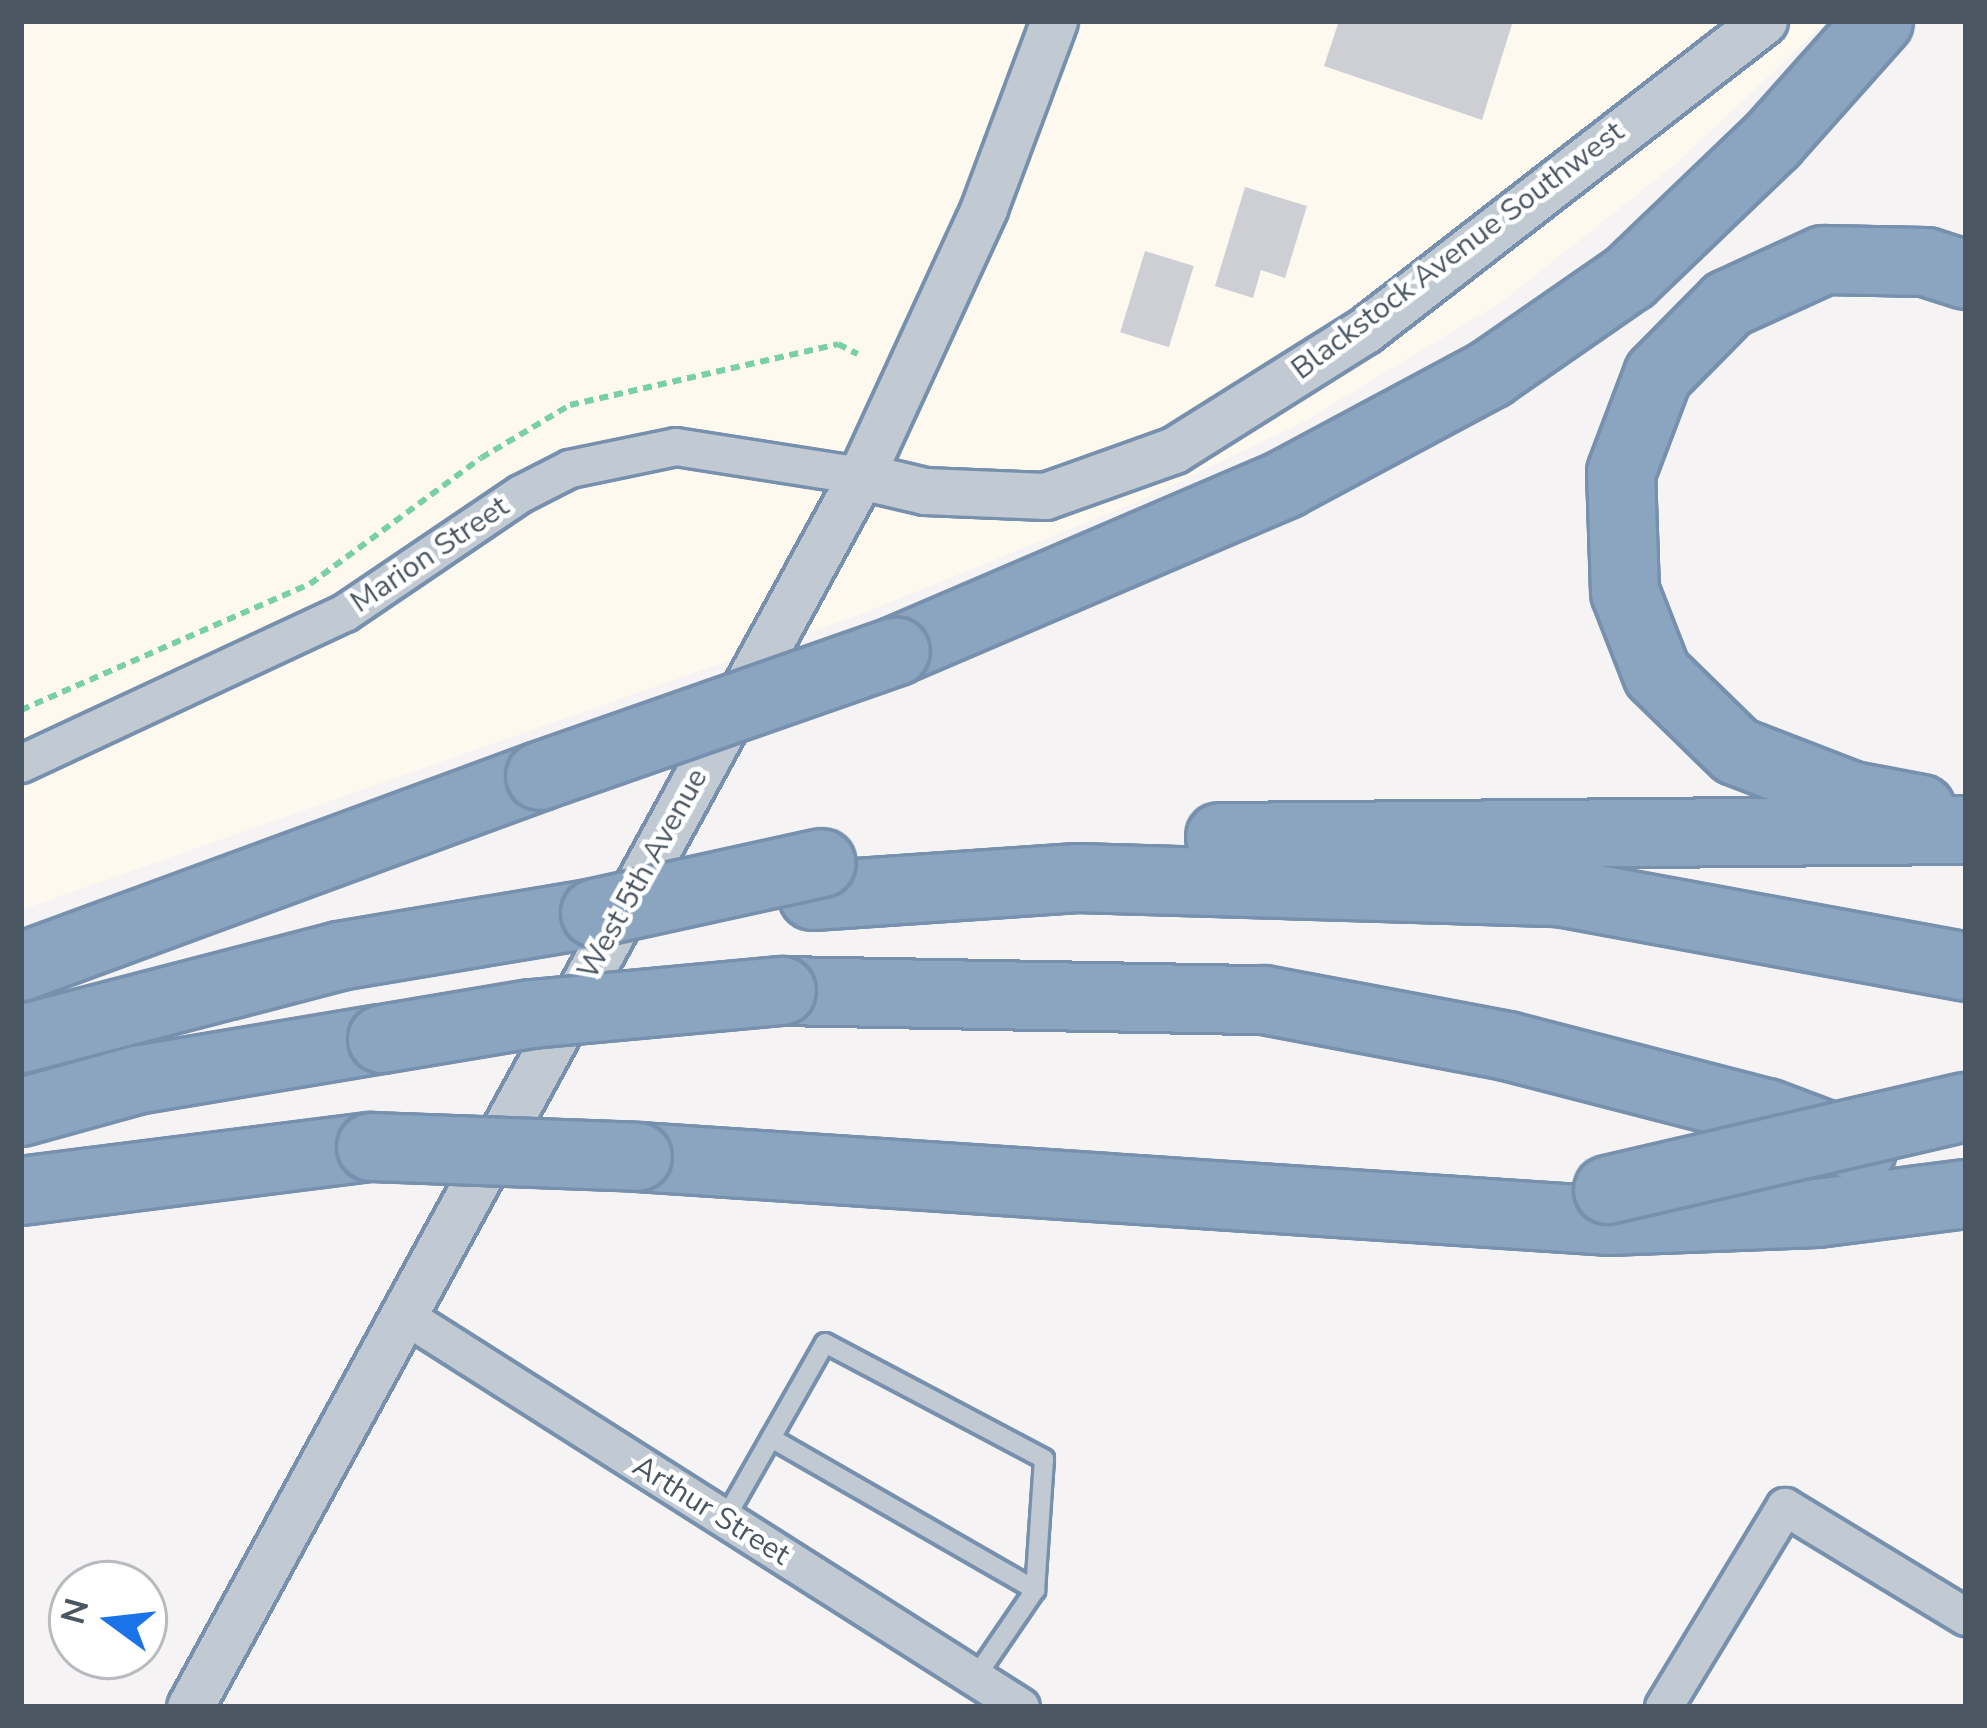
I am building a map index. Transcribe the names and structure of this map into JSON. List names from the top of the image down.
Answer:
{
  "streets": {
    "street": [
      "Blackstock Avenue Southwest",
      "Marion Street",
      "West 5th Avenue",
      "Arthur Street"
    ]
  },
  "crossings": [
    ["Blackstock Avenue Southwest", "Marion Street"],
    ["Blackstock Avenue Southwest", "West 5th Avenue"],
    ["Marion Street", "West 5th Avenue"],
    ["West 5th Avenue", "Arthur Street"]
  ],
  "north": "left"
}
